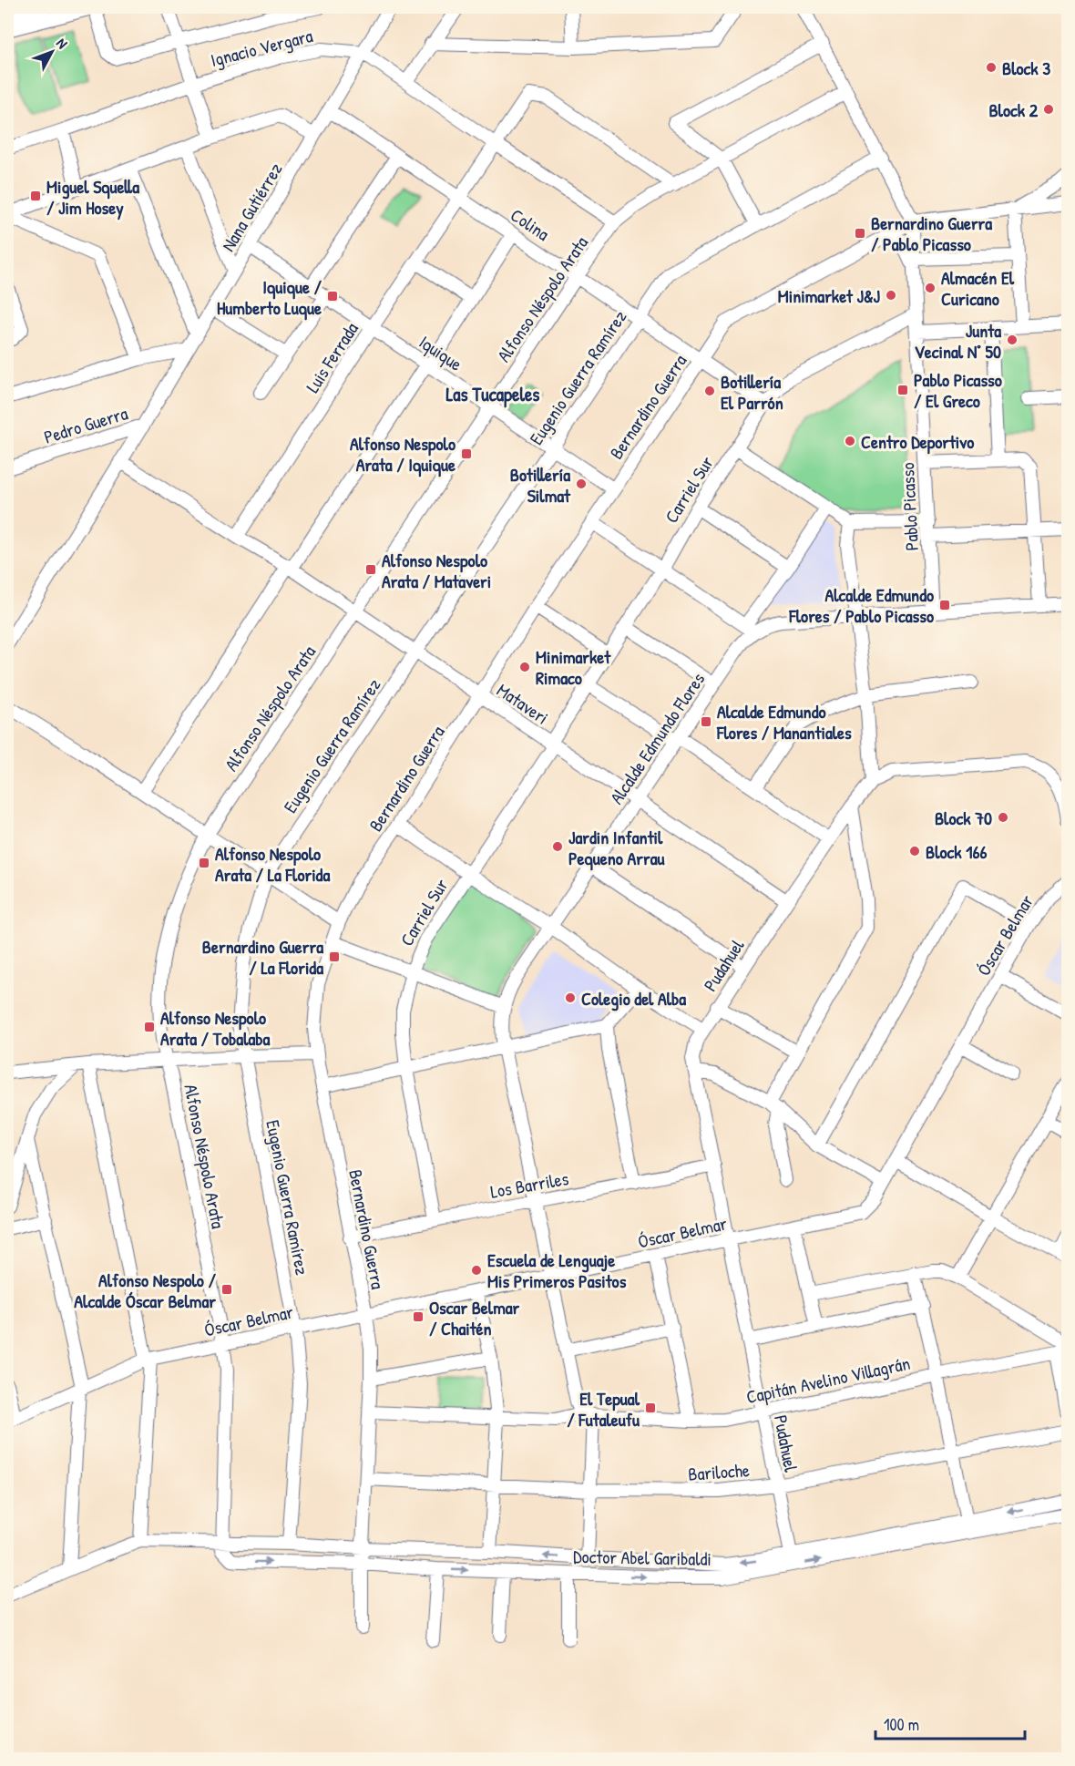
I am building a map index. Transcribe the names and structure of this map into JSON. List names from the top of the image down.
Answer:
{
  "streets": {
    "street": [
      "Ignacio Vergara",
      "Nana Gutiérrez",
      "Colina",
      "Alfonso Néspolo Arata",
      "Iquique",
      "Luis Ferrada",
      "Eugenio Guerra Ramírez",
      "Bernardino Guerra",
      "Pedro Guerra",
      "Carriel Sur",
      "Pablo Picasso",
      "Mataveri",
      "Alcalde Edmundo Flores",
      "Óscar Belmar",
      "Pudahuel",
      "Los Barriles",
      "Capitán Avelino Villagrán",
      "Bariloche",
      "Doctor Abel Garibaldi"
    ]
  },
  "crossings": [
    ["Ignacio Vergara", "Nana Gutiérrez"],
    ["Nana Gutiérrez", "Colina"],
    ["Nana Gutiérrez", "Iquique"],
    ["Nana Gutiérrez", "Pedro Guerra"],
    ["Nana Gutiérrez", "Mataveri"],
    ["Colina", "Alfonso Néspolo Arata"],
    ["Colina", "Luis Ferrada"],
    ["Colina", "Eugenio Guerra Ramírez"],
    ["Colina", "Bernardino Guerra"],
    ["Colina", "Carriel Sur"],
    ["Alfonso Néspolo Arata", "Iquique"],
    ["Alfonso Néspolo Arata", "Luis Ferrada"],
    ["Alfonso Néspolo Arata", "Pablo Picasso"],
    ["Alfonso Néspolo Arata", "Mataveri"],
    ["Alfonso Néspolo Arata", "Óscar Belmar"],
    ["Alfonso Néspolo Arata", "Doctor Abel Garibaldi"],
    ["Iquique", "Luis Ferrada"],
    ["Iquique", "Eugenio Guerra Ramírez"],
    ["Iquique", "Bernardino Guerra"],
    ["Luis Ferrada", "Mataveri"],
    ["Eugenio Guerra Ramírez", "Pablo Picasso"],
    ["Eugenio Guerra Ramírez", "Mataveri"],
    ["Eugenio Guerra Ramírez", "Óscar Belmar"],
    ["Eugenio Guerra Ramírez", "Doctor Abel Garibaldi"],
    ["Bernardino Guerra", "Pablo Picasso"],
    ["Bernardino Guerra", "Mataveri"],
    ["Bernardino Guerra", "Óscar Belmar"],
    ["Bernardino Guerra", "Los Barriles"],
    ["Bernardino Guerra", "Bariloche"],
    ["Bernardino Guerra", "Doctor Abel Garibaldi"],
    ["Carriel Sur", "Pablo Picasso"],
    ["Carriel Sur", "Mataveri"],
    ["Carriel Sur", "Los Barriles"],
    ["Pablo Picasso", "Alcalde Edmundo Flores"],
    ["Mataveri", "Alcalde Edmundo Flores"],
    ["Mataveri", "Pudahuel"],
    ["Alcalde Edmundo Flores", "Óscar Belmar"],
    ["Alcalde Edmundo Flores", "Los Barriles"],
    ["Alcalde Edmundo Flores", "Capitán Avelino Villagrán"],
    ["Óscar Belmar", "Pudahuel"],
    ["Pudahuel", "Los Barriles"],
    ["Pudahuel", "Capitán Avelino Villagrán"],
    ["Pudahuel", "Bariloche"],
    ["Pudahuel", "Doctor Abel Garibaldi"]
  ],
  "districts": ["Las Tucapeles"],
  "places": {
    "other": [
      "Block 3",
      "Block 2",
      "Almacén El Curicano",
      "Minimarket J&J",
      "Junta Vecinal N° 50",
      "Botillería El Parrón",
      "Centro Deportivo",
      "Botillería Silmat",
      "Minimarket Rimaco",
      "Block 70",
      "Jardin Infantil Pequeno Arrau",
      "Block 166",
      "Colegio del Alba",
      "Escuela de Lenguaje Mis Primeros Pasitos"
    ],
    "transit": [
      "Miguel Squella / Jim Hosey",
      "Bernardino Guerra / Pablo Picasso",
      "Iquique / Humberto Luque",
      "Pablo Picasso / El Greco",
      "Alfonso Nespolo Arata / Iquique",
      "Alfonso Nespolo Arata / Mataveri",
      "Alcalde Edmundo Flores / Pablo Picasso",
      "Alcalde Edmundo Flores / Manantiales",
      "Alfonso Nespolo Arata / La Florida",
      "Bernardino Guerra / La Florida",
      "Alfonso Nespolo Arata / Tobalaba",
      "Alfonso Nespolo / Alcalde Óscar Belmar",
      "Oscar Belmar / Chaitén",
      "El Tepual / Futaleufu"
    ]
  },
  "scale_bar": "100 m",
  "north": "top right"
}
